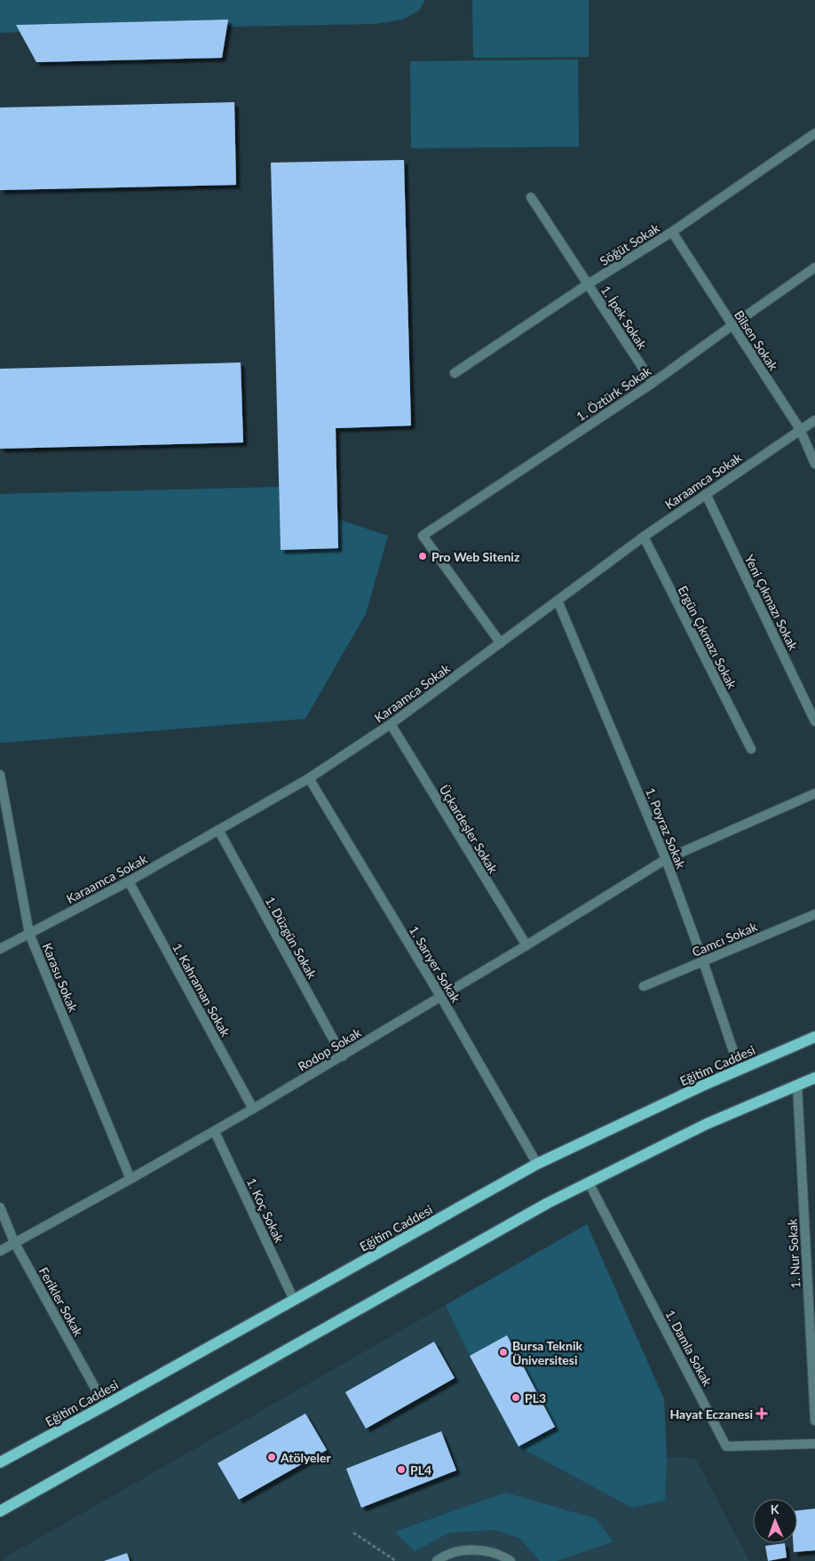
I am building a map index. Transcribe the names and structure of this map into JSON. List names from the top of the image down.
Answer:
{
  "streets": {
    "main road": ["Eğitim Caddesi"],
    "street": [
      "Söğüt Sokak",
      "1. İpek Sokak",
      "Bilsen Sokak",
      "1. Öztürk Sokak",
      "Karaamca Sokak",
      "Yeni Çıkmazı Sokak",
      "Ergün Çıkmazı Sokak",
      "1. Poyraz Sokak",
      "Üçkardeşler Sokak",
      "1. Düzgün Sokak",
      "Camcı Sokak",
      "1. Sarıyer Sokak",
      "Karasu Sokak",
      "1. Kahraman Sokak",
      "Rodop Sokak",
      "1. Koç Sokak",
      "1. Nur Sokak",
      "Ferikler Sokak",
      "1. Damla Sokak"
    ]
  },
  "crossings": [
    ["Söğüt Sokak", "1. İpek Sokak"],
    ["Söğüt Sokak", "Bilsen Sokak"],
    ["1. İpek Sokak", "1. Öztürk Sokak"],
    ["Bilsen Sokak", "1. Öztürk Sokak"],
    ["Bilsen Sokak", "Karaamca Sokak"],
    ["1. Öztürk Sokak", "Karaamca Sokak"],
    ["Karaamca Sokak", "Yeni Çıkmazı Sokak"],
    ["Karaamca Sokak", "Ergün Çıkmazı Sokak"],
    ["Karaamca Sokak", "1. Poyraz Sokak"],
    ["Karaamca Sokak", "Üçkardeşler Sokak"],
    ["Karaamca Sokak", "1. Düzgün Sokak"],
    ["Karaamca Sokak", "1. Sarıyer Sokak"],
    ["Karaamca Sokak", "Karasu Sokak"],
    ["Karaamca Sokak", "1. Kahraman Sokak"],
    ["1. Poyraz Sokak", "Camcı Sokak"],
    ["1. Poyraz Sokak", "Rodop Sokak"],
    ["1. Poyraz Sokak", "Eğitim Caddesi"],
    ["Üçkardeşler Sokak", "Rodop Sokak"],
    ["1. Düzgün Sokak", "Rodop Sokak"],
    ["1. Sarıyer Sokak", "Rodop Sokak"],
    ["1. Sarıyer Sokak", "Eğitim Caddesi"],
    ["Karasu Sokak", "Rodop Sokak"],
    ["1. Kahraman Sokak", "Rodop Sokak"],
    ["Rodop Sokak", "1. Koç Sokak"],
    ["Rodop Sokak", "Ferikler Sokak"],
    ["Eğitim Caddesi", "1. Koç Sokak"],
    ["Eğitim Caddesi", "Ferikler Sokak"]
  ],
  "places": {
    "other": [
      "Pro Web Siteniz",
      "Bursa Teknik Üniversitesi",
      "PL3",
      "Atölyeler",
      "PL4"
    ],
    "health": ["Hayat Eczanesi"]
  },
  "north": "top"
}
